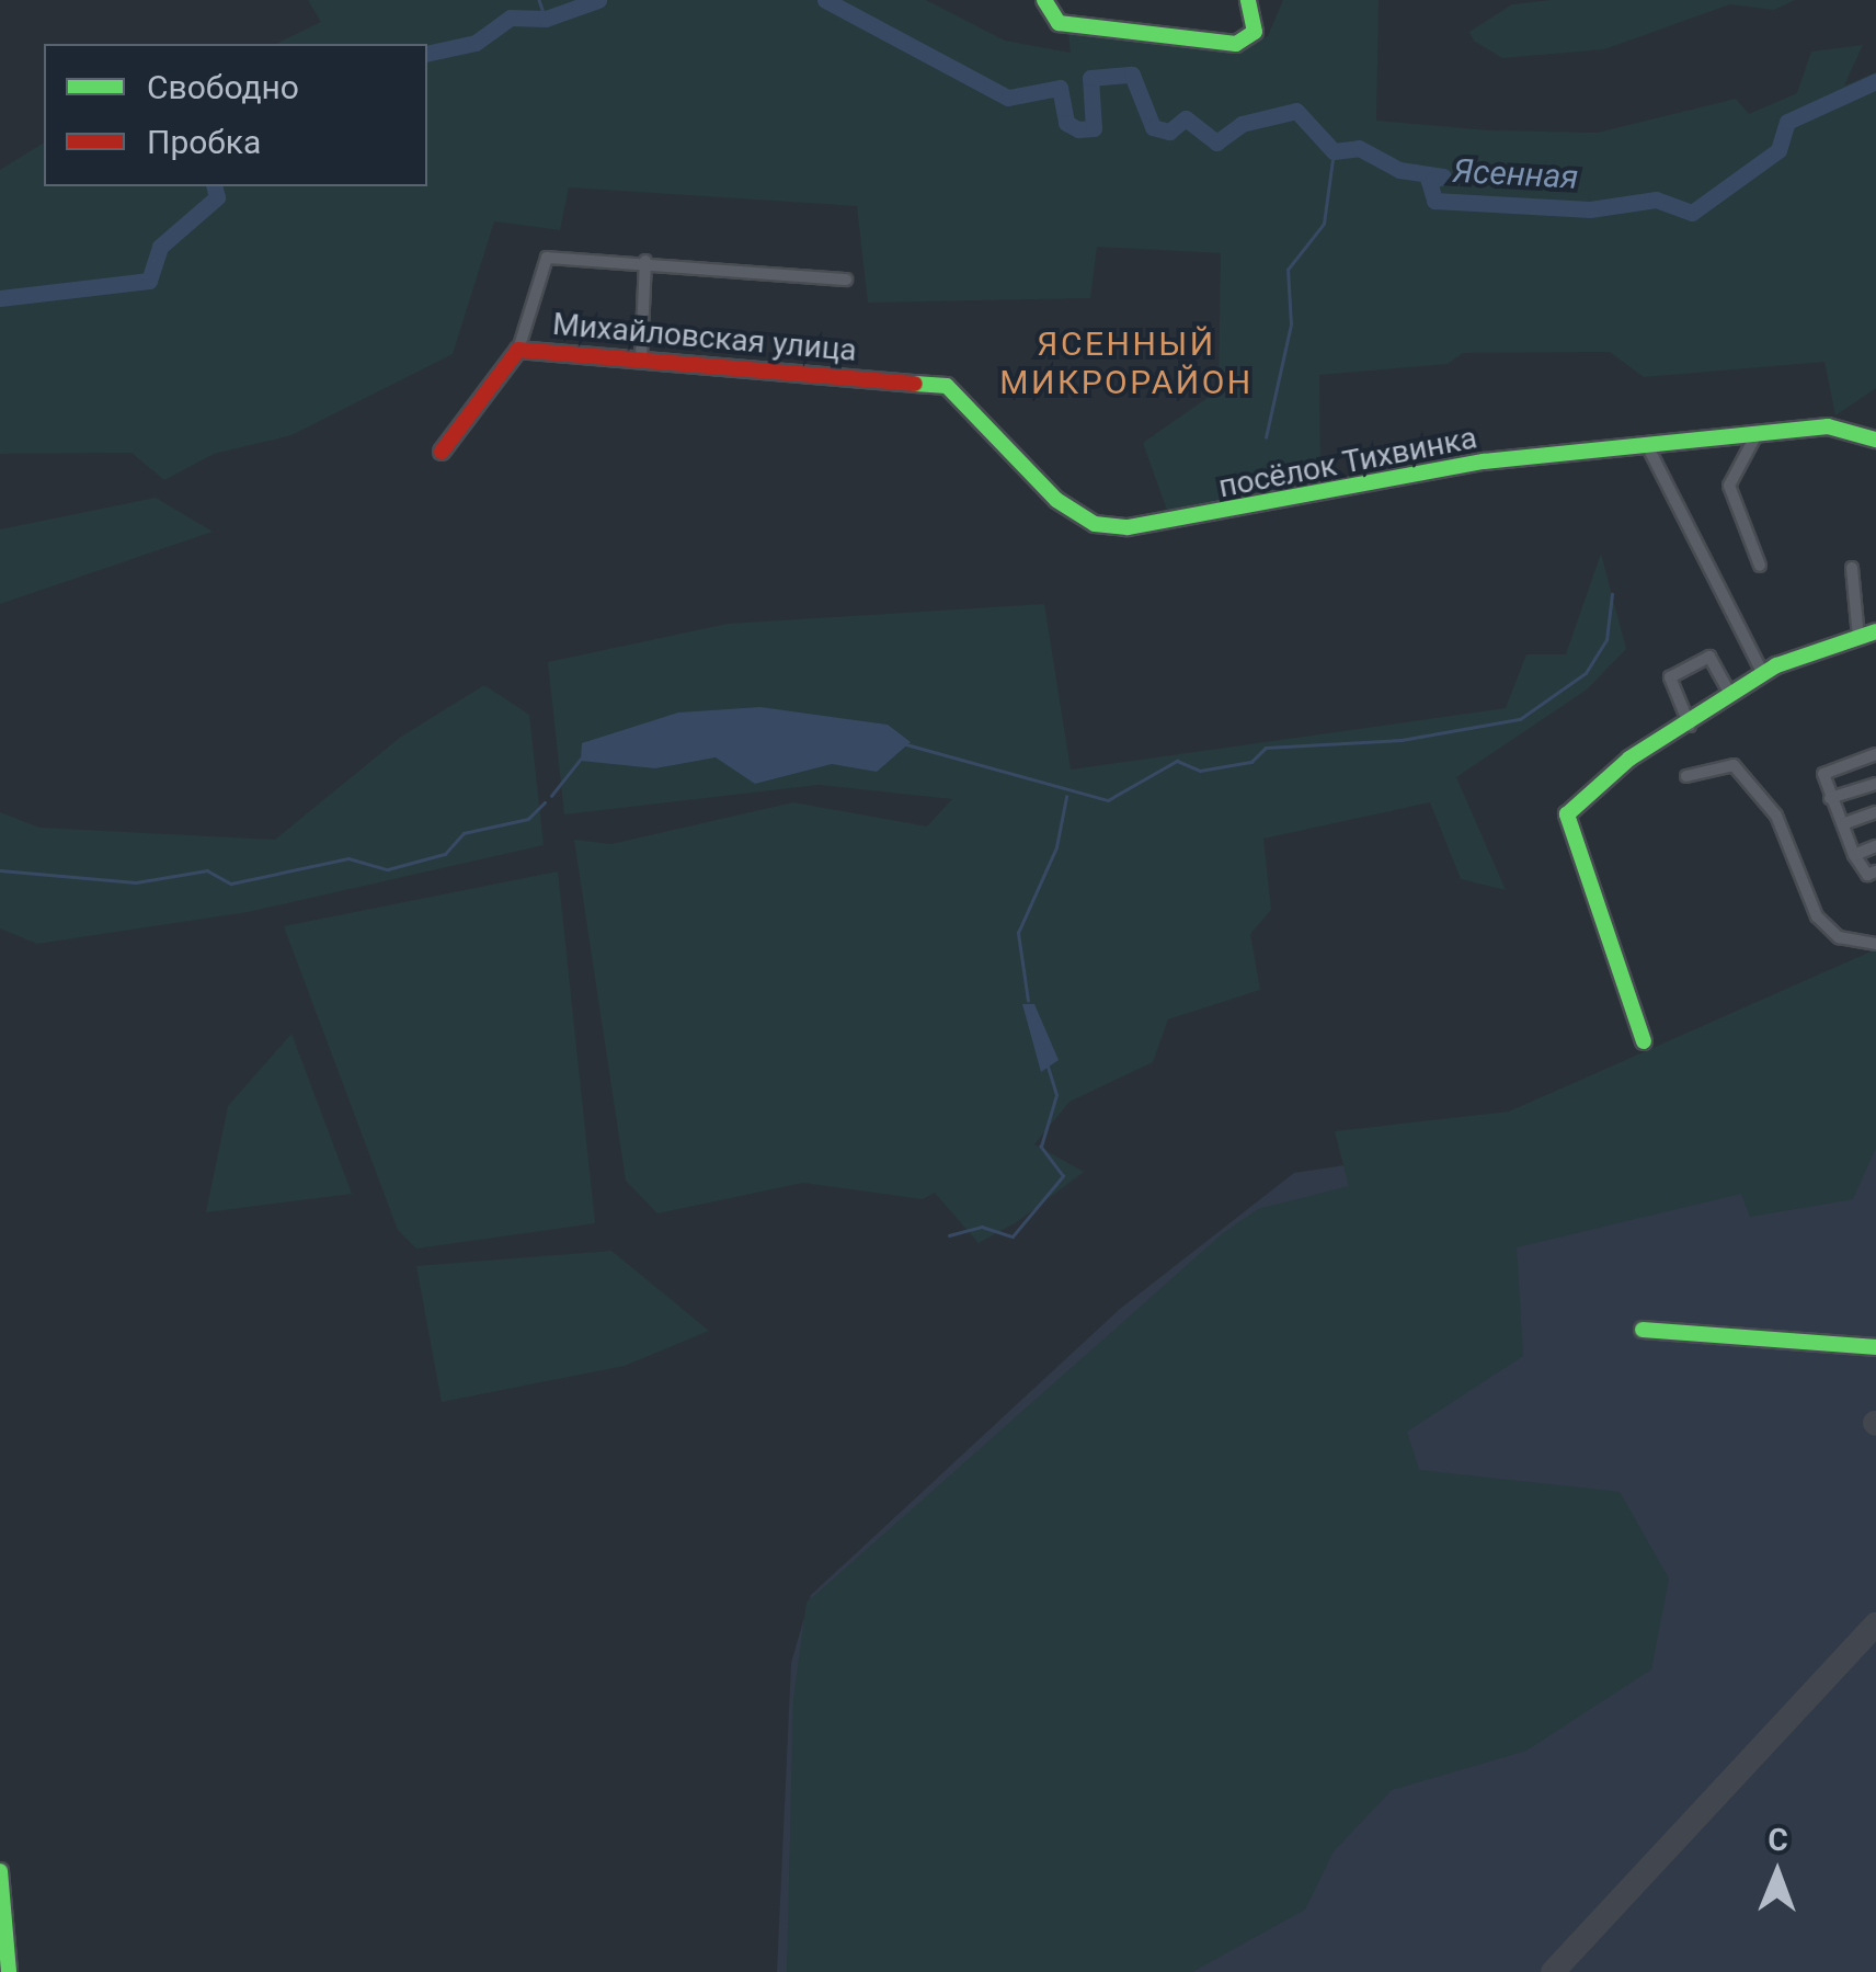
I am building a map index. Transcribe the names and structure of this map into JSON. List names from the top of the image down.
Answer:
{
  "streets": {
    "street": ["Михайловская улица", "посёлок Тихвинка"]
  },
  "crossings": [
    ["Михайловская улица", "посёлок Тихвинка"]
  ],
  "districts": ["ЯСЕННЫЙ МИКРОРАЙОН"],
  "water": ["Ясенная"],
  "legend": ["Свободно", "Пробка"],
  "north": "top"
}
